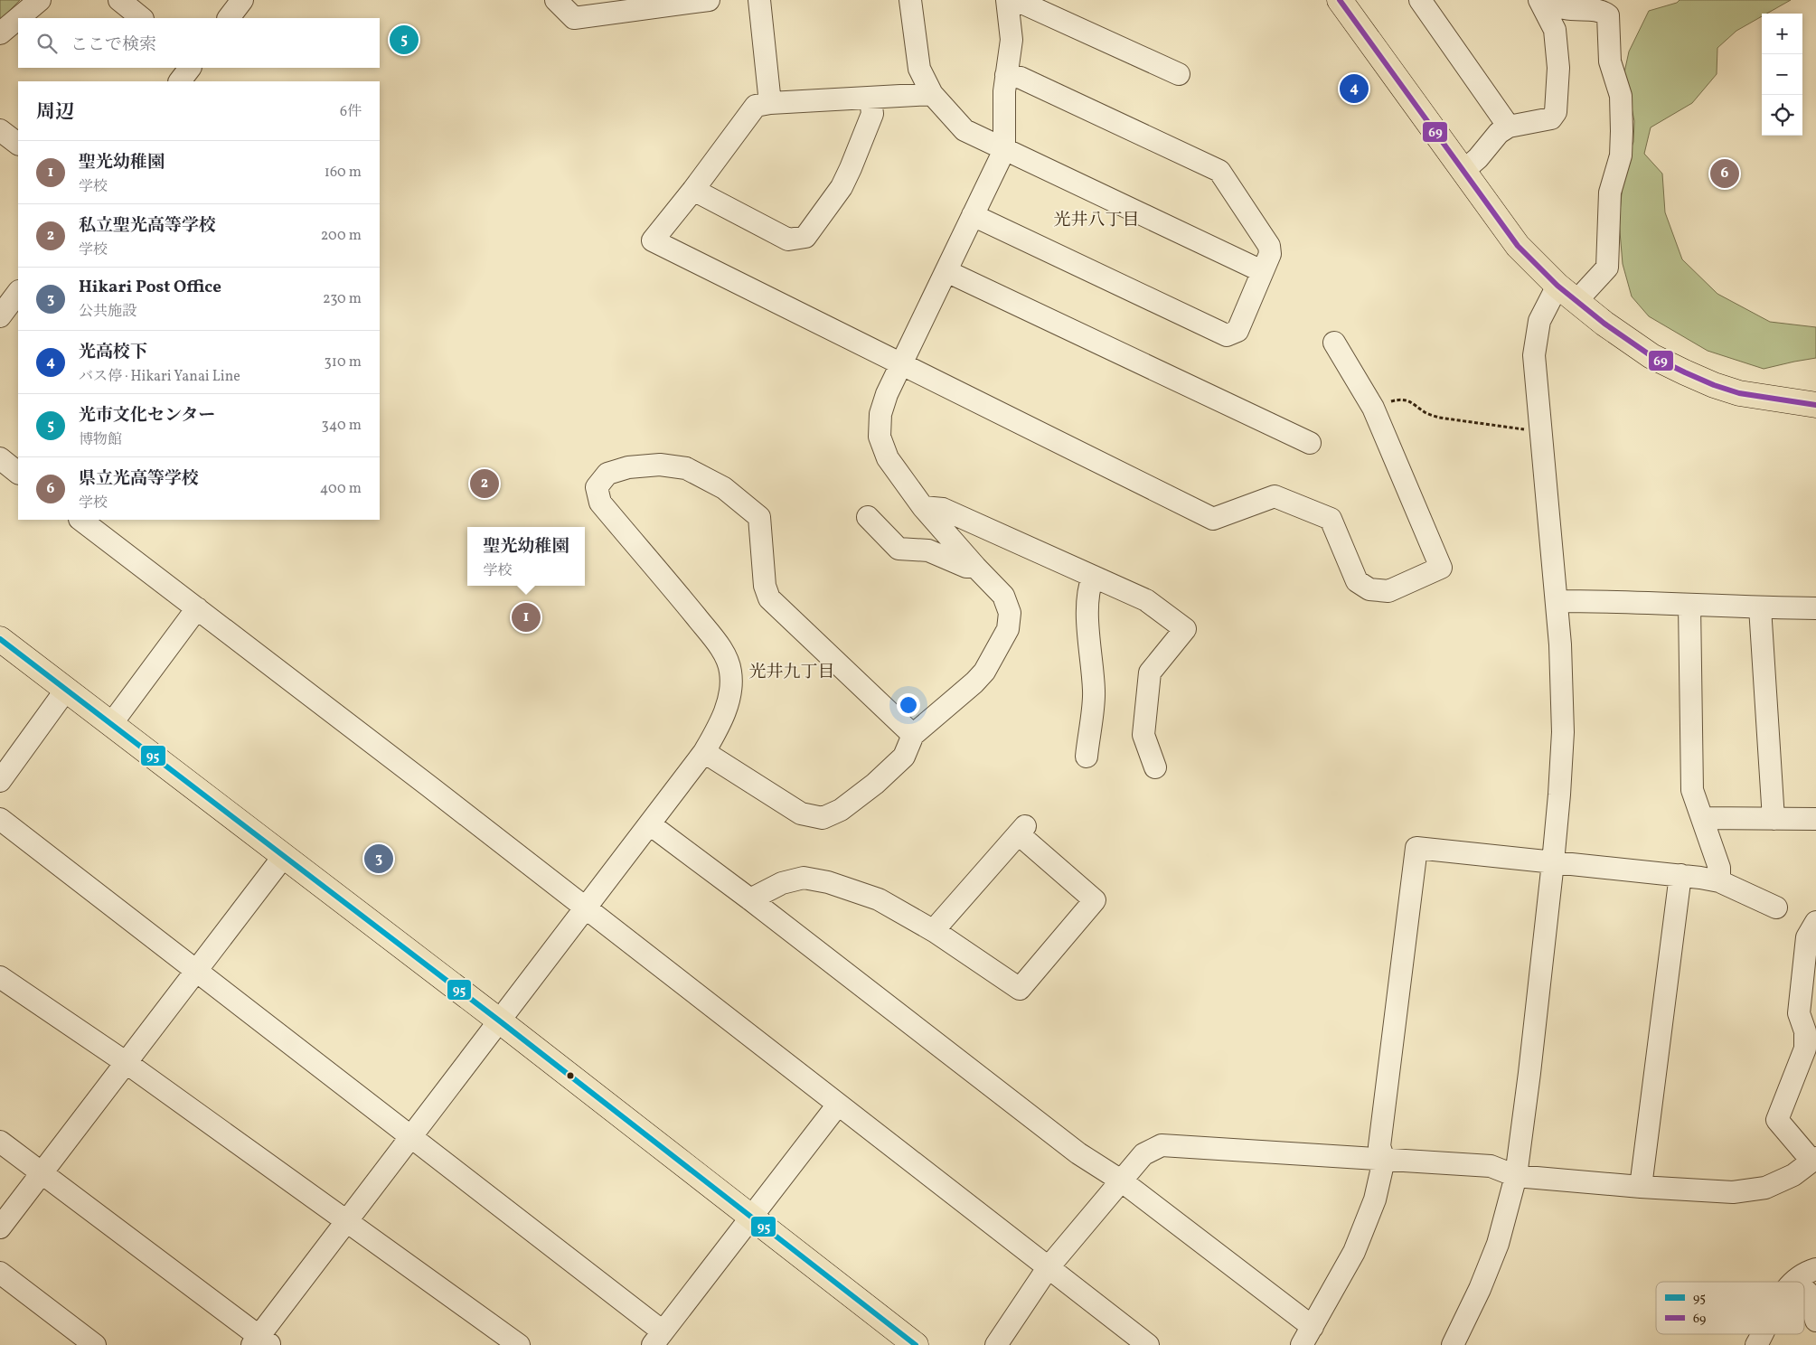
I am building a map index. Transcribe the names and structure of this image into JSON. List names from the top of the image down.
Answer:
{
  "districts": ["光井八丁目", "光井九丁目"],
  "lines": ["transit line 69", "transit line 95"],
  "legend": ["95", "69"],
  "page": {
    "map_buttons": ["+", "−"],
    "search": "ここで検索",
    "pins": [
      "5",
      "4",
      "6",
      "2",
      "1",
      "3"
    ],
    "heading": ["周辺", "6件"],
    "list": [
      {
        "mark": "1",
        "name": "聖光幼稚園",
        "note": "学校",
        "value": "160 m"
      },
      {
        "mark": "2",
        "name": "私立聖光高等学校",
        "note": "学校",
        "value": "200 m"
      },
      {
        "mark": "3",
        "name": "Hikari Post Office",
        "note": "公共施設",
        "value": "230 m"
      },
      {
        "mark": "4",
        "name": "光高校下",
        "note": "バス停 · Hikari Yanai Line",
        "value": "310 m"
      },
      {
        "mark": "5",
        "name": "光市文化センター",
        "note": "博物館",
        "value": "340 m"
      },
      {
        "mark": "6",
        "name": "県立光高等学校",
        "note": "学校",
        "value": "400 m"
      }
    ],
    "popup": ["聖光幼稚園", "学校"]
  }
}
